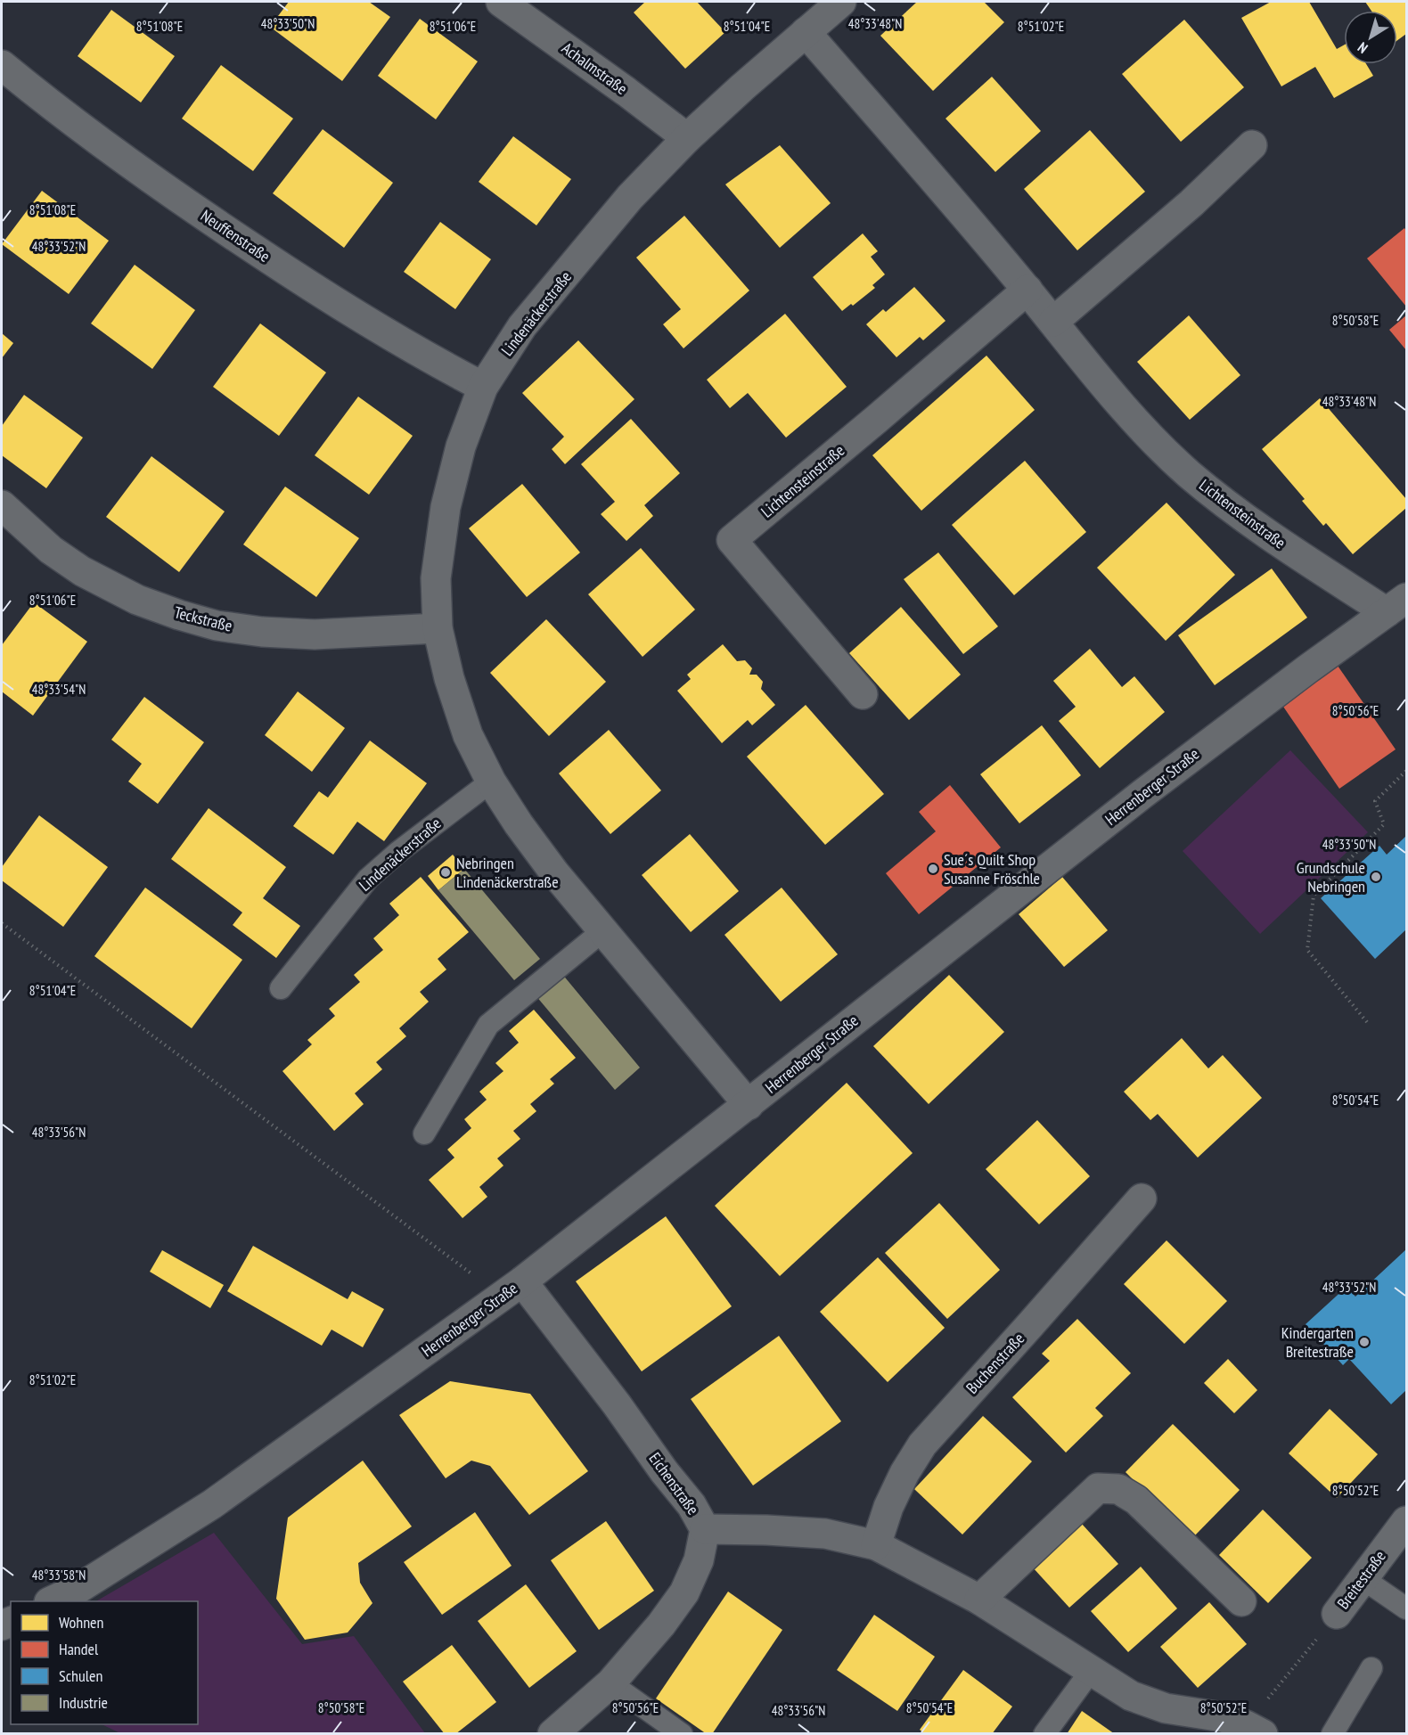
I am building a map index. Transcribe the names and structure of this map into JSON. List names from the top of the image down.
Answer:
{
  "streets": {
    "street": [
      "Achalmstraße",
      "Neuffenstraße",
      "Lindenäckerstraße",
      "Lichtensteinstraße",
      "Teckstraße",
      "Herrenberger Straße",
      "Buchenstraße",
      "Eichenstraße",
      "Breitestraße"
    ]
  },
  "crossings": [
    ["Achalmstraße", "Lindenäckerstraße"],
    ["Neuffenstraße", "Lindenäckerstraße"],
    ["Lindenäckerstraße", "Lichtensteinstraße"],
    ["Lindenäckerstraße", "Teckstraße"],
    ["Lindenäckerstraße", "Herrenberger Straße"],
    ["Lichtensteinstraße", "Herrenberger Straße"],
    ["Herrenberger Straße", "Eichenstraße"]
  ],
  "places": [
    "Sue´s Quilt Shop Susanne Fröschle",
    "Nebringen Lindenäckerstraße",
    "Grundschule Nebringen",
    "Kindergarten Breitestraße"
  ],
  "legend": [
    "Wohnen",
    "Handel",
    "Schulen",
    "Industrie"
  ],
  "north": "bottom left",
  "coordinates": [
    "48°33'50\"N",
    "48°33'48\"N",
    "8°51'08\"E",
    "8°51'06\"E",
    "8°51'04\"E",
    "8°51'02\"E",
    "48°33'52\"N",
    "8°50'58\"E",
    "48°33'54\"N",
    "8°50'56\"E",
    "8°50'54\"E",
    "48°33'56\"N",
    "8°50'52\"E",
    "48°33'58\"N"
  ]
}
